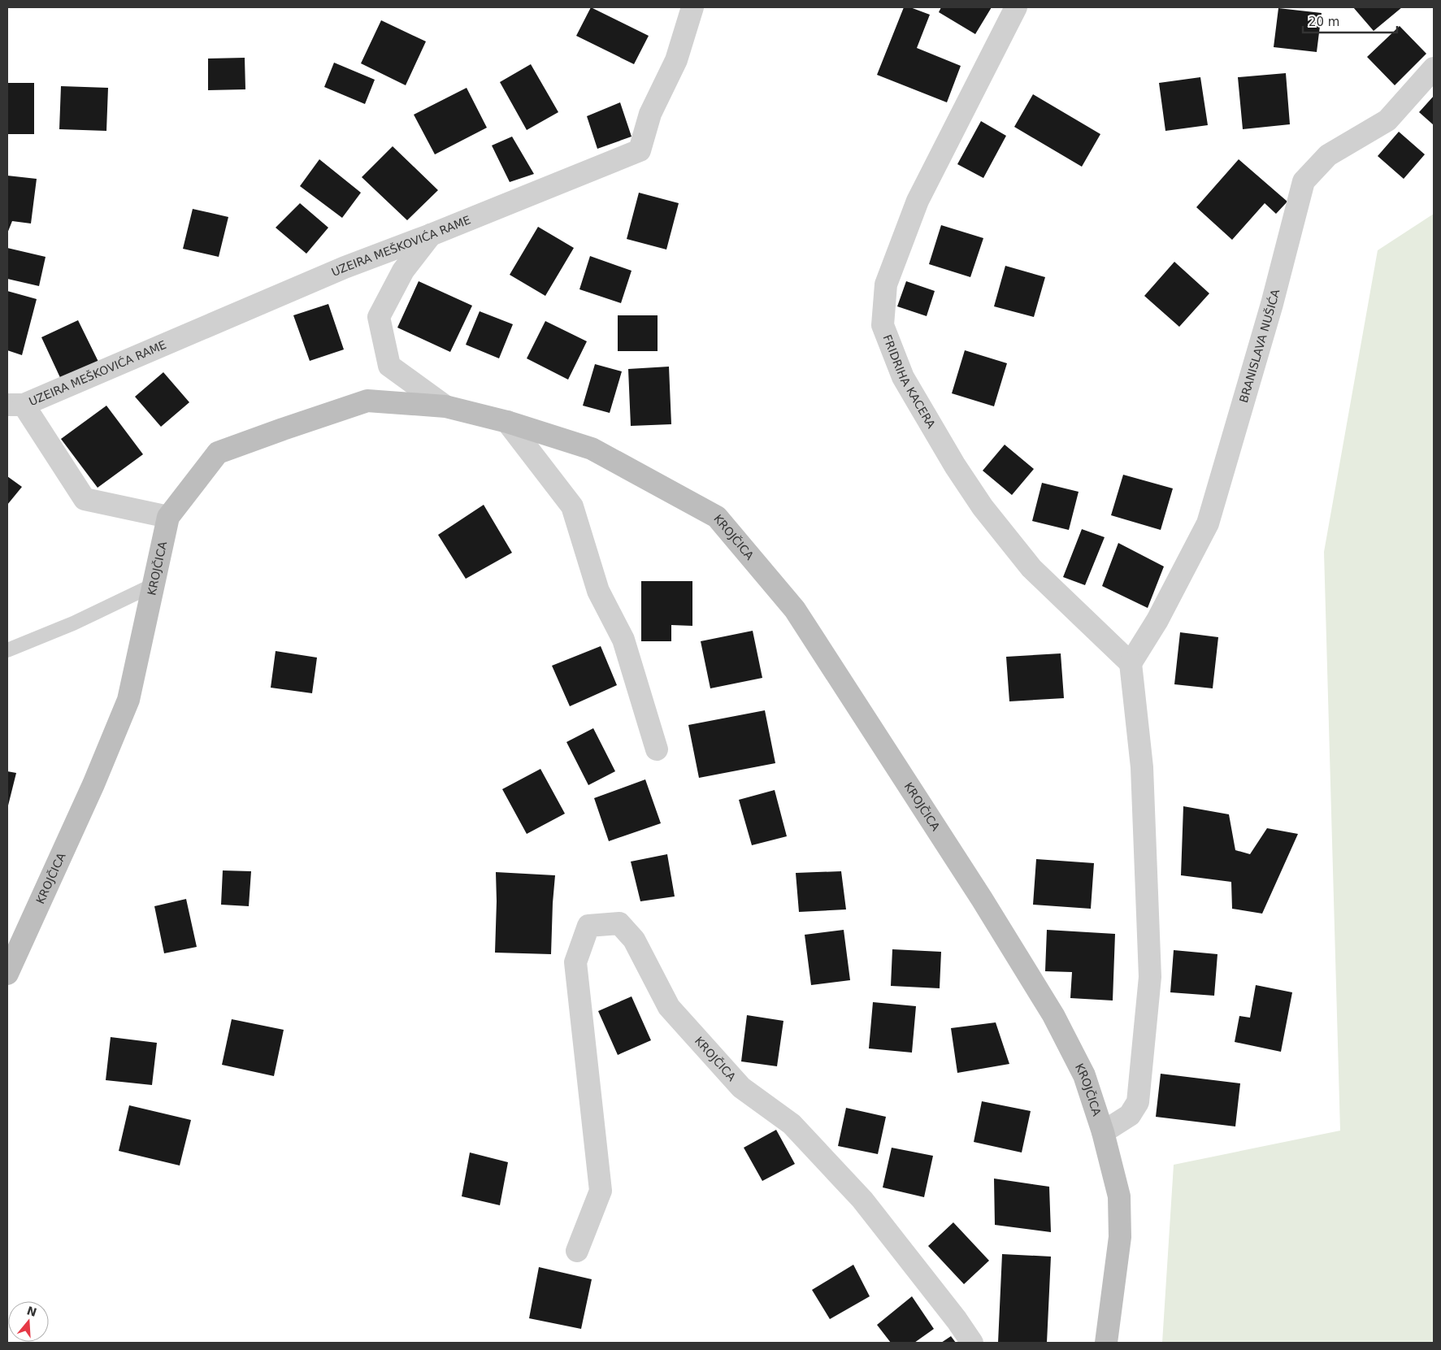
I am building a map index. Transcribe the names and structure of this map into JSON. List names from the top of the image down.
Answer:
{
  "streets": {
    "main road": ["KROJČICA"],
    "street": ["UZEIRA MEŠKOVIĆA RAME", "BRANISLAVA NUŠIĆA", "FRIDRIHA KACERA"]
  },
  "crossings": [
    ["UZEIRA MEŠKOVIĆA RAME", "KROJČICA"],
    ["BRANISLAVA NUŠIĆA", "FRIDRIHA KACERA"]
  ],
  "scale_bar": "20 m",
  "north": "top"
}
